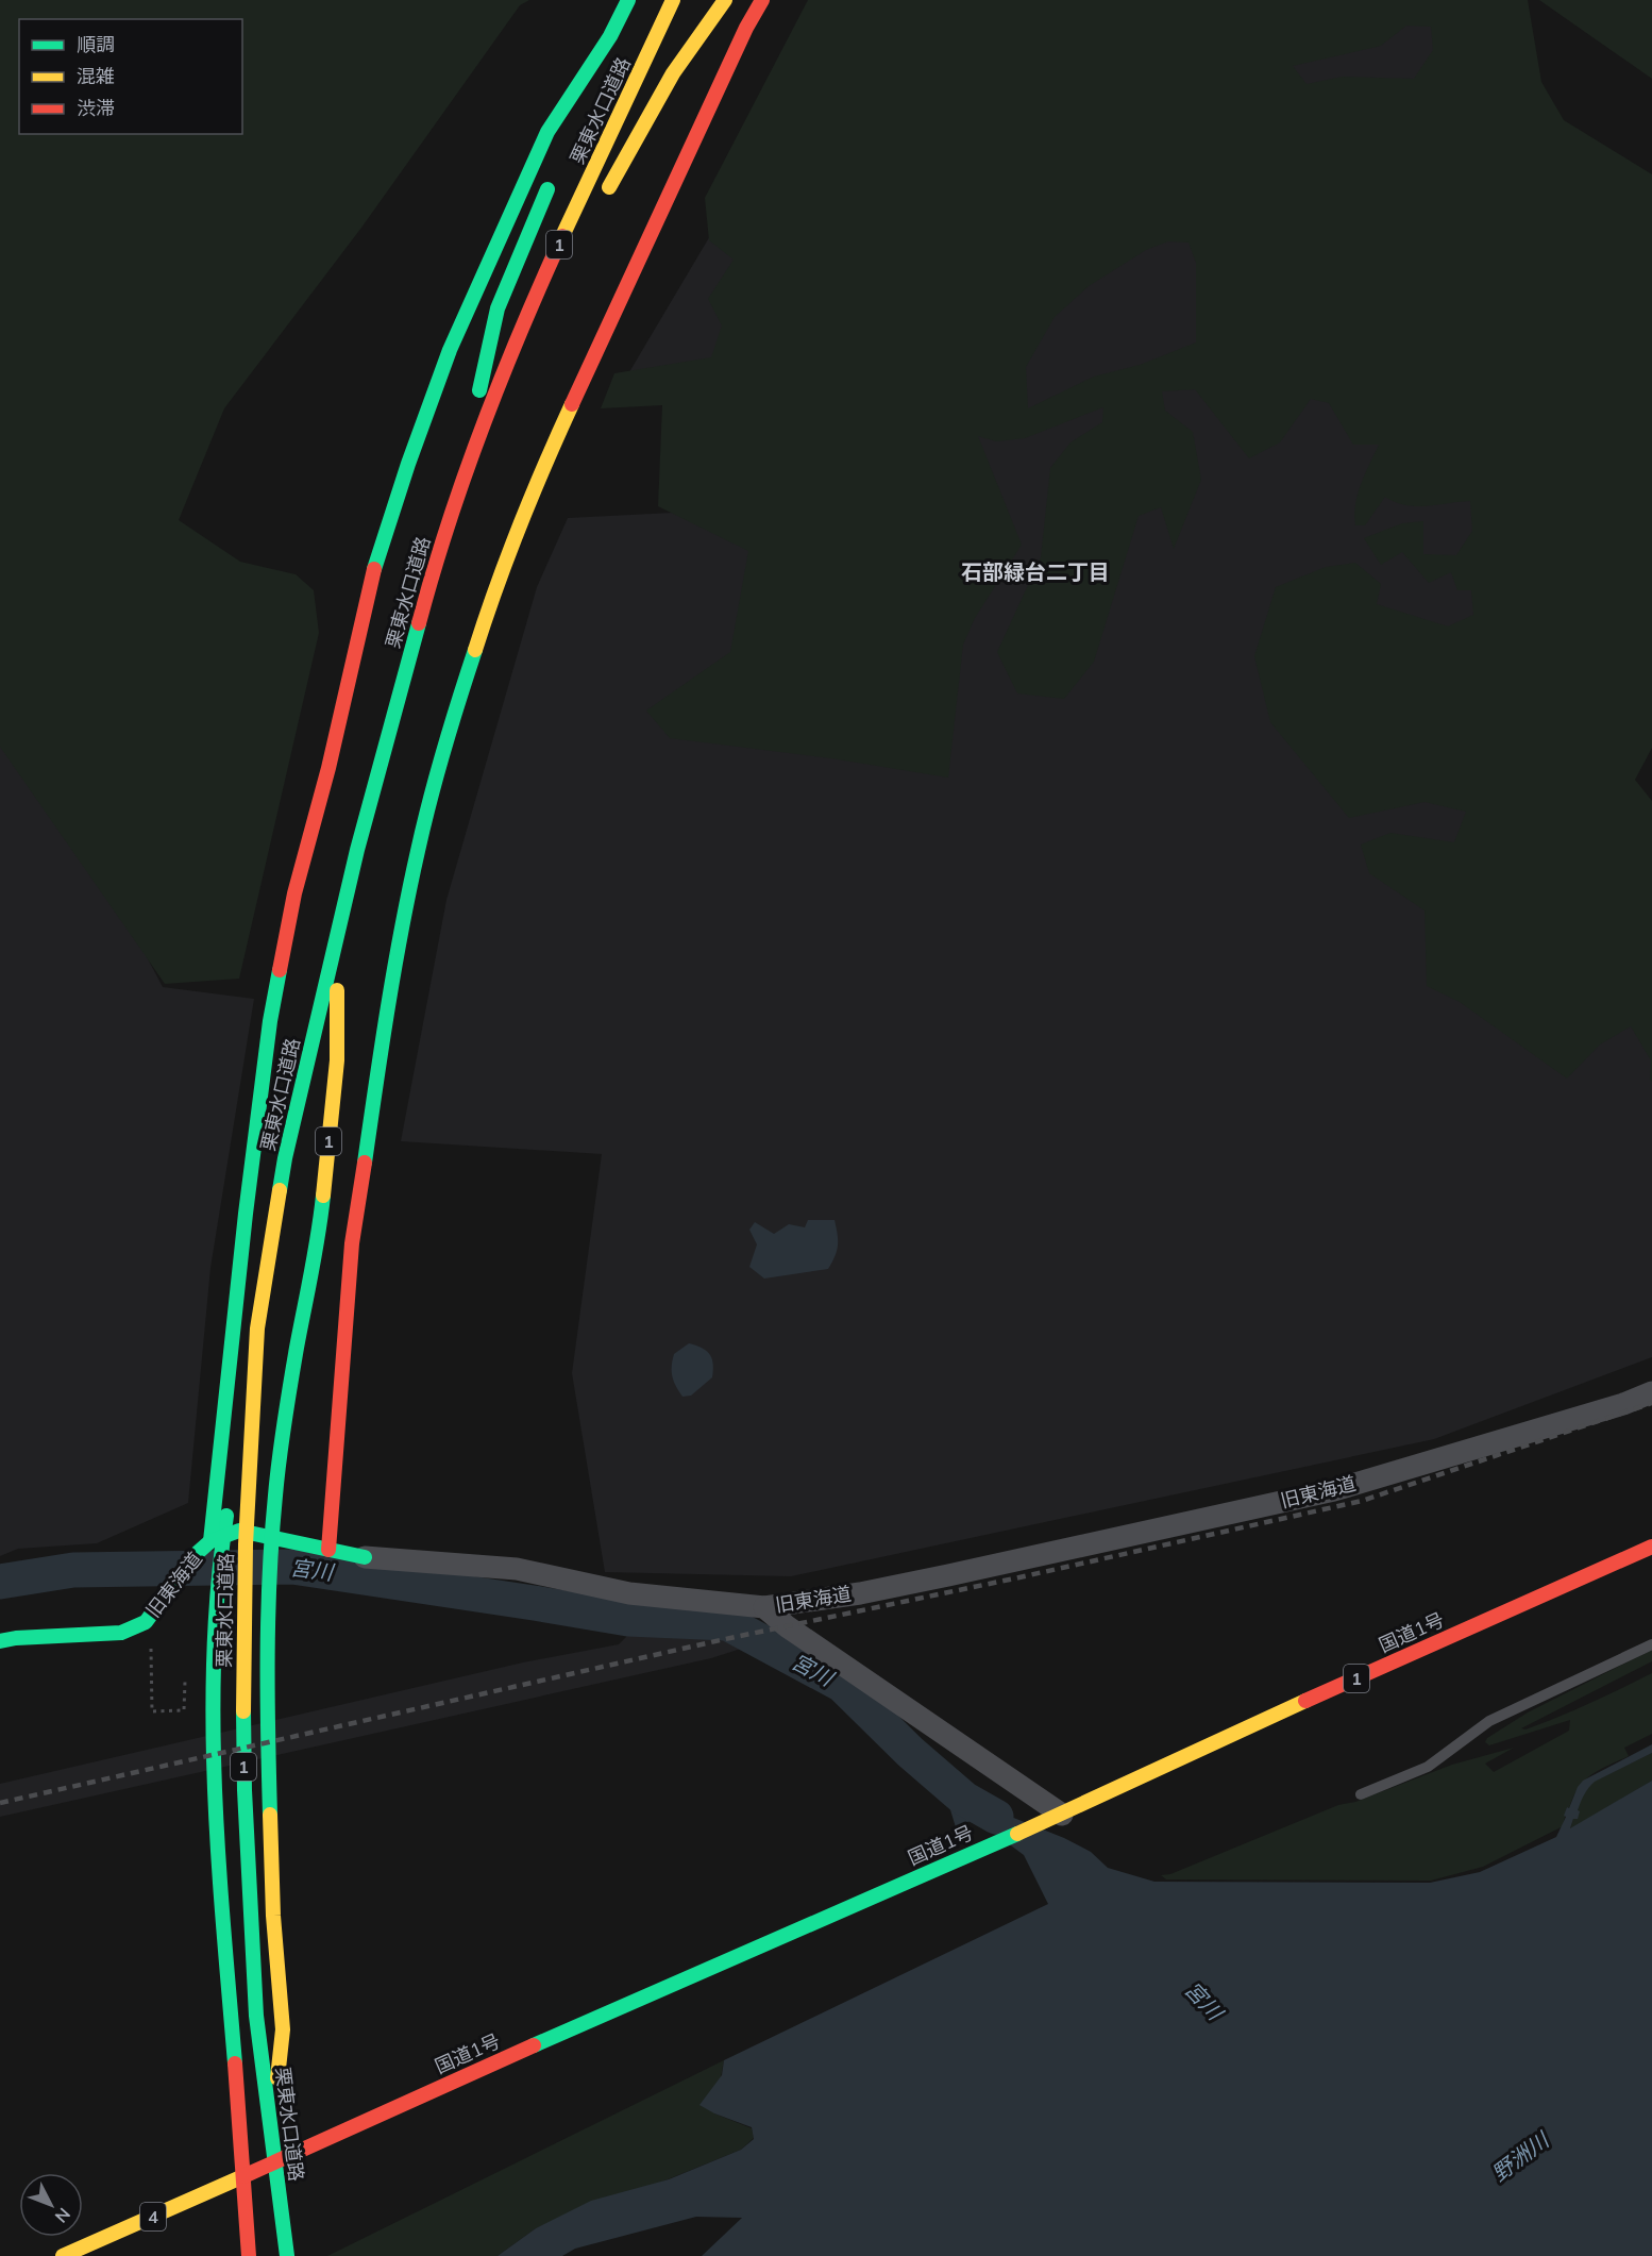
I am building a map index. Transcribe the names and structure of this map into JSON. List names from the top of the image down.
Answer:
{
  "streets": {
    "main road": [
      "栗東水口道路",
      "1",
      "旧東海道",
      "国道1号",
      "4"
    ]
  },
  "crossings": [
    ["栗東水口道路", "1"],
    ["1", "国道1号"],
    ["1", "4"],
    ["国道1号", "4"]
  ],
  "districts": ["石部緑台二丁目"],
  "water": ["宮川", "野洲川"],
  "legend": ["順調", "混雑", "渋滞"],
  "north": "bottom right"
}
